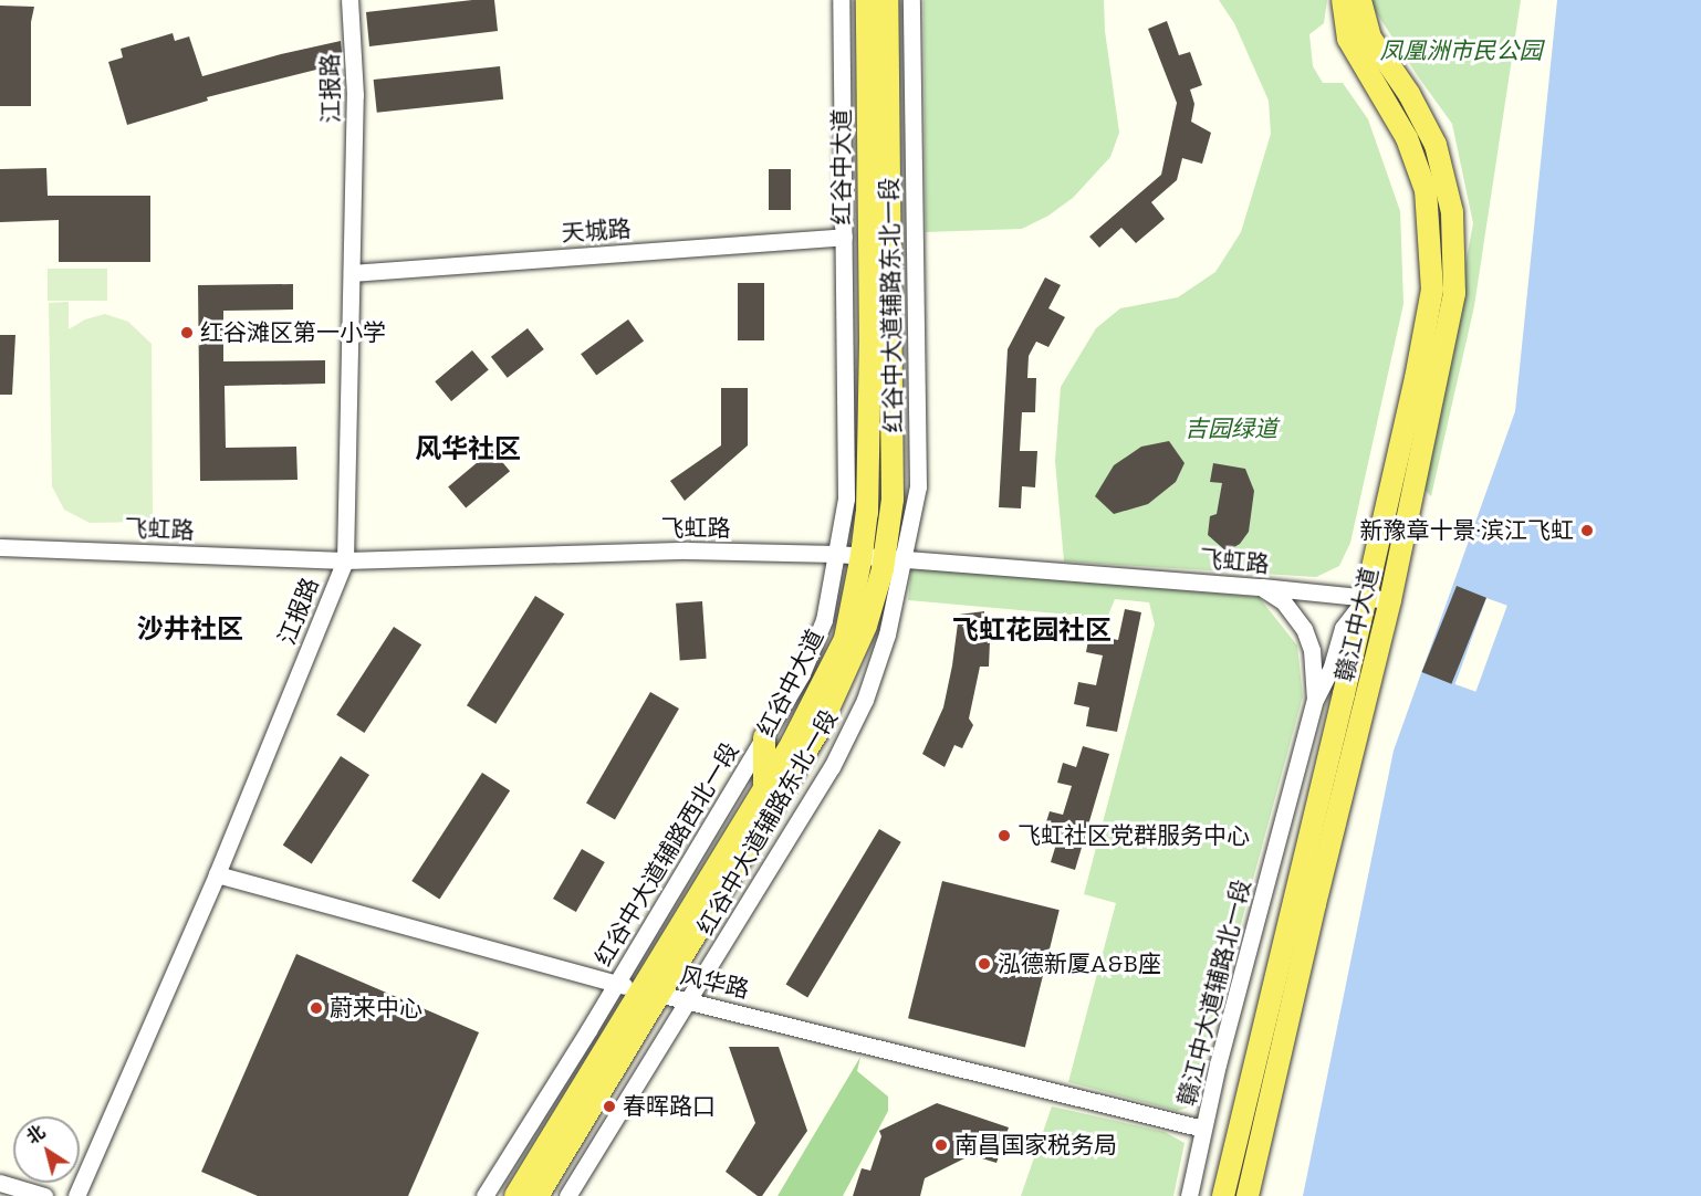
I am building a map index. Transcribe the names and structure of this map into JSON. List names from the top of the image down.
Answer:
{
  "streets": {
    "main road": ["红谷中大道", "赣江中大道"],
    "street": [
      "江报路",
      "天城路",
      "红谷中大道辅路东北一段",
      "飞虹路",
      "红谷中大道辅路西北一段",
      "风华路",
      "赣江中大道辅路北一段"
    ]
  },
  "crossings": [
    ["江报路", "天城路"],
    ["江报路", "飞虹路"],
    ["江报路", "风华路"],
    ["红谷中大道", "红谷中大道辅路东北一段"],
    ["红谷中大道", "飞虹路"],
    ["红谷中大道", "风华路"],
    ["天城路", "红谷中大道辅路西北一段"],
    ["红谷中大道辅路东北一段", "飞虹路"],
    ["红谷中大道辅路东北一段", "风华路"],
    ["飞虹路", "赣江中大道"],
    ["飞虹路", "红谷中大道辅路西北一段"],
    ["飞虹路", "赣江中大道辅路北一段"],
    ["红谷中大道辅路西北一段", "风华路"],
    ["风华路", "赣江中大道辅路北一段"]
  ],
  "districts": ["风华社区", "沙井社区", "飞虹花园社区"],
  "parks": ["凤凰洲市民公园", "吉园绿道"],
  "places": [
    "红谷滩区第一小学",
    "新豫章十景·滨江飞虹",
    "飞虹社区党群服务中心",
    "泓德新厦A&B座",
    "蔚来中心",
    "春晖路口",
    "南昌国家税务局"
  ],
  "north": "top left"
}
